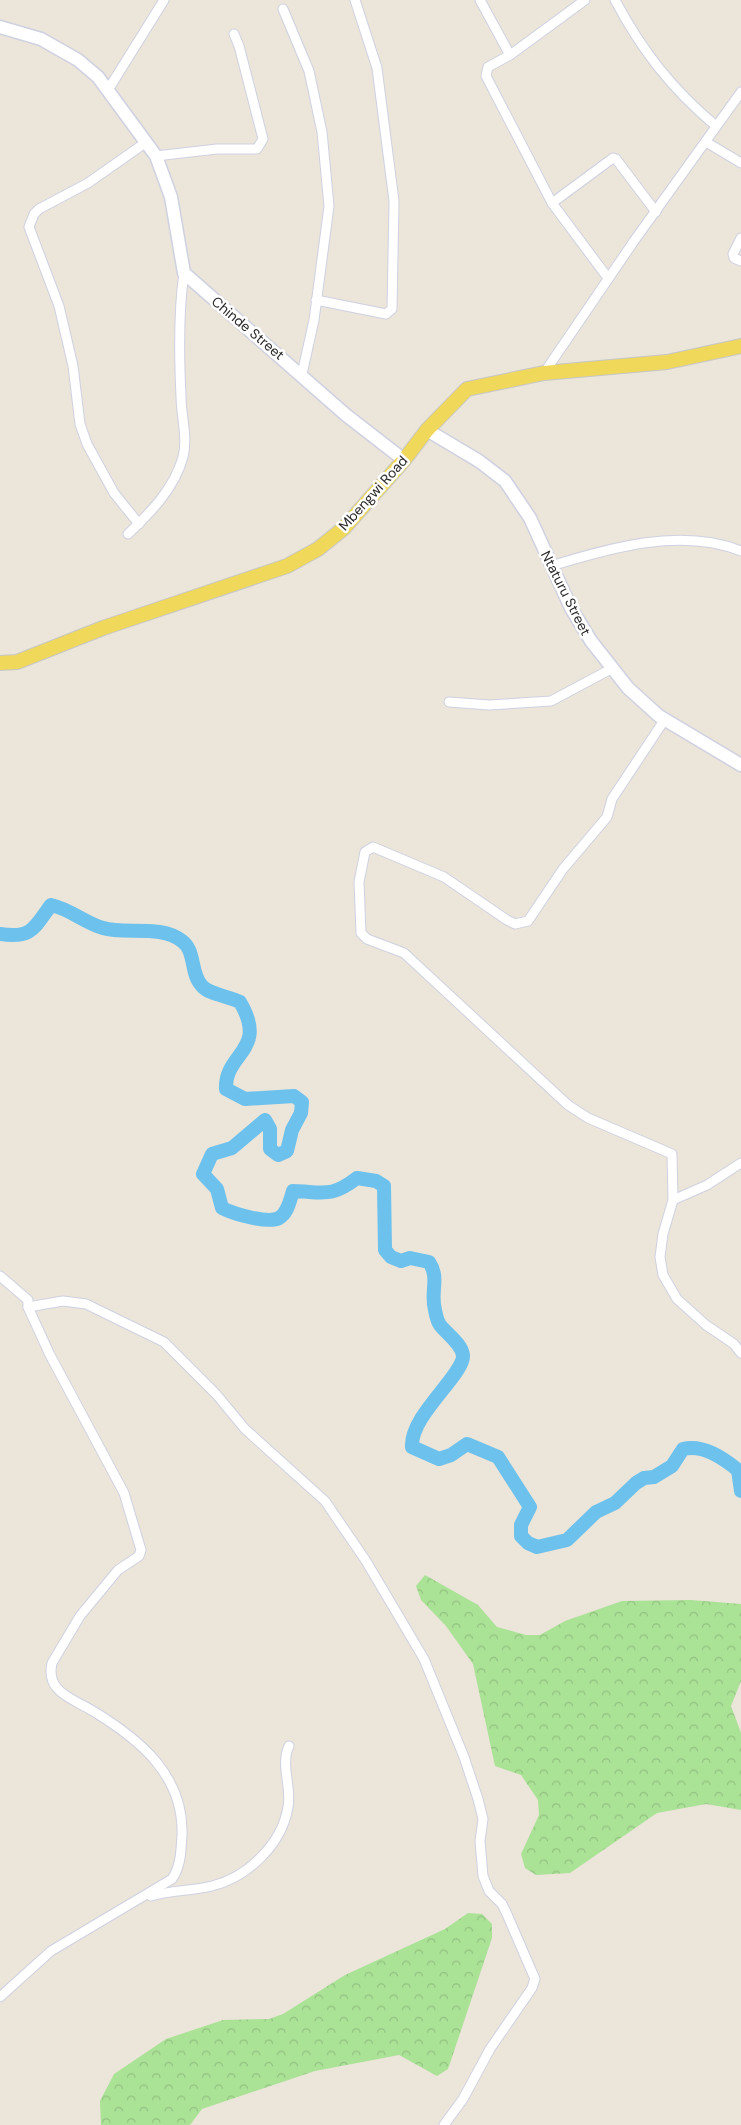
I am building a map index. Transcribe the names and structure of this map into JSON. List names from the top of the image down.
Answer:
{
  "streets": {
    "main road": ["Mbengwi Road"],
    "street": ["Chinde Street", "Ntaturu Street"]
  },
  "crossings": [
    ["Chinde Street", "Mbengwi Road"],
    ["Mbengwi Road", "Ntaturu Street"]
  ]
}
